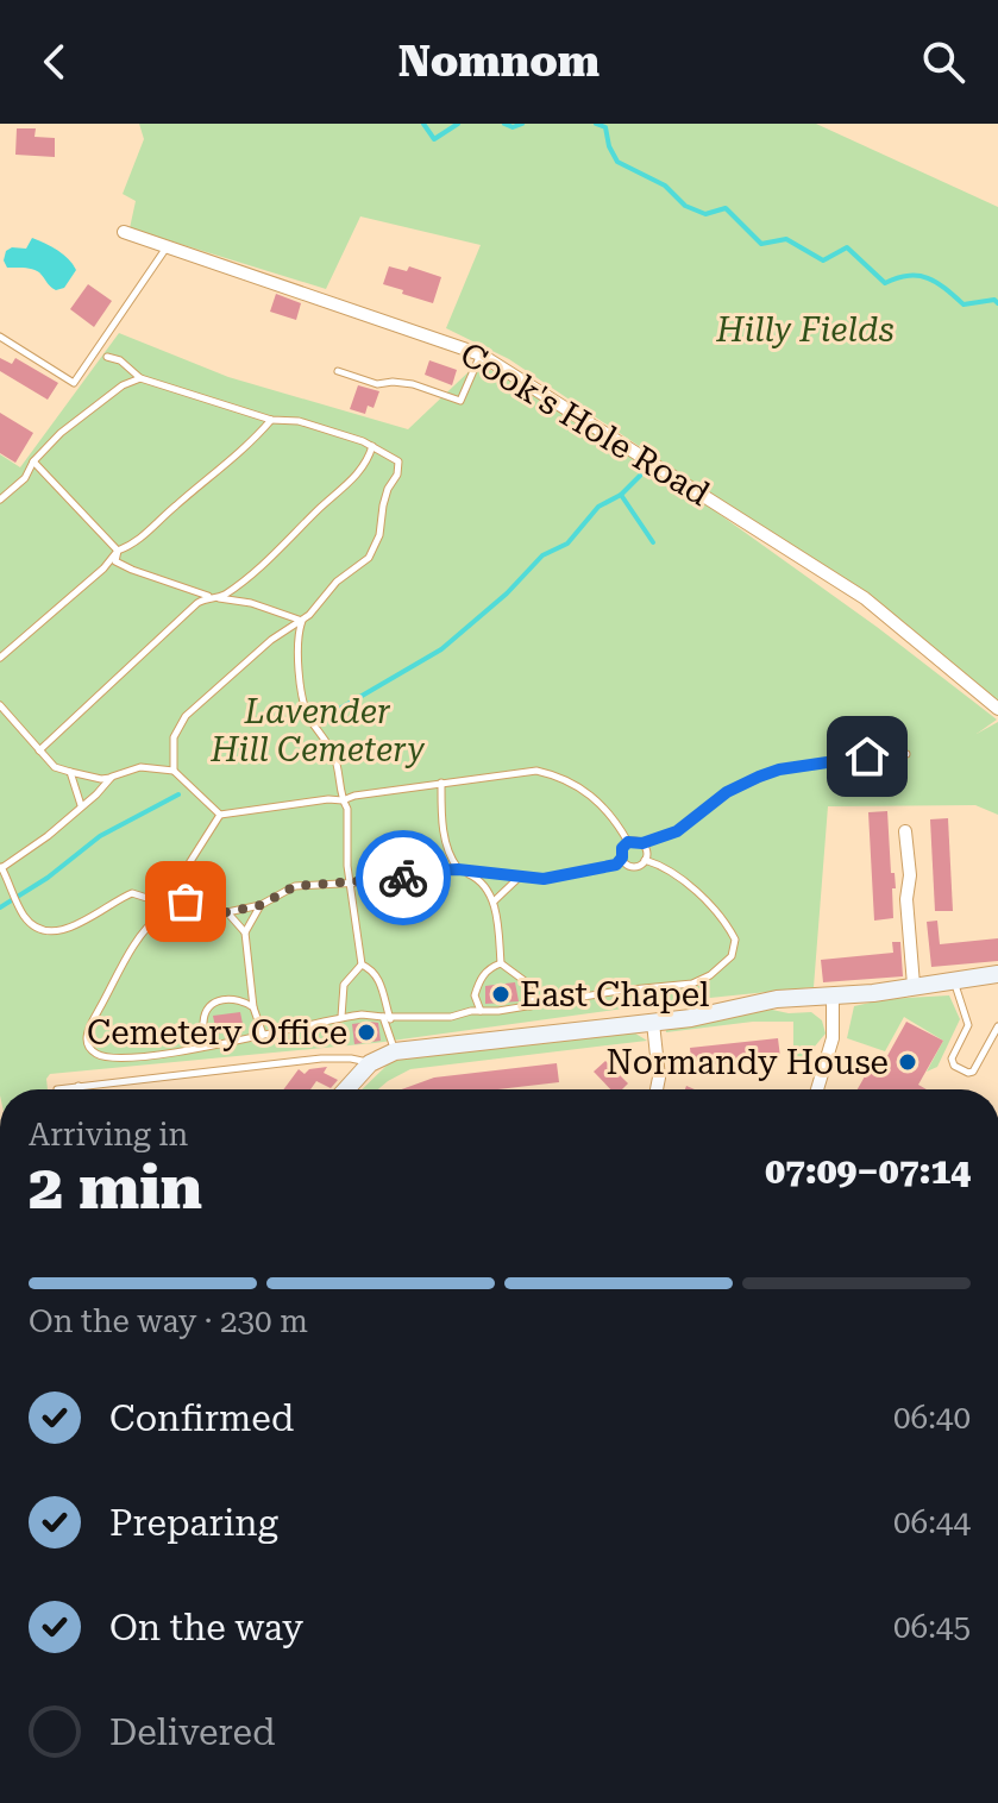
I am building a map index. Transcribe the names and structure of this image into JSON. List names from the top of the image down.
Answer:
{
  "streets": {
    "street": ["Cook's Hole Road"]
  },
  "parks": ["Hilly Fields", "Lavender Hill Cemetery"],
  "places": ["East Chapel", "Cemetery Office", "Normandy House"],
  "page": {
    "header": "Nomnom",
    "heading": ["2 min", "Arriving in", "07:09–07:14"],
    "bar": "On the way · 230 m",
    "list": [
      ["Confirmed", "06:40"],
      ["Preparing", "06:44"],
      ["On the way", "06:45"],
      "Delivered"
    ]
  }
}
